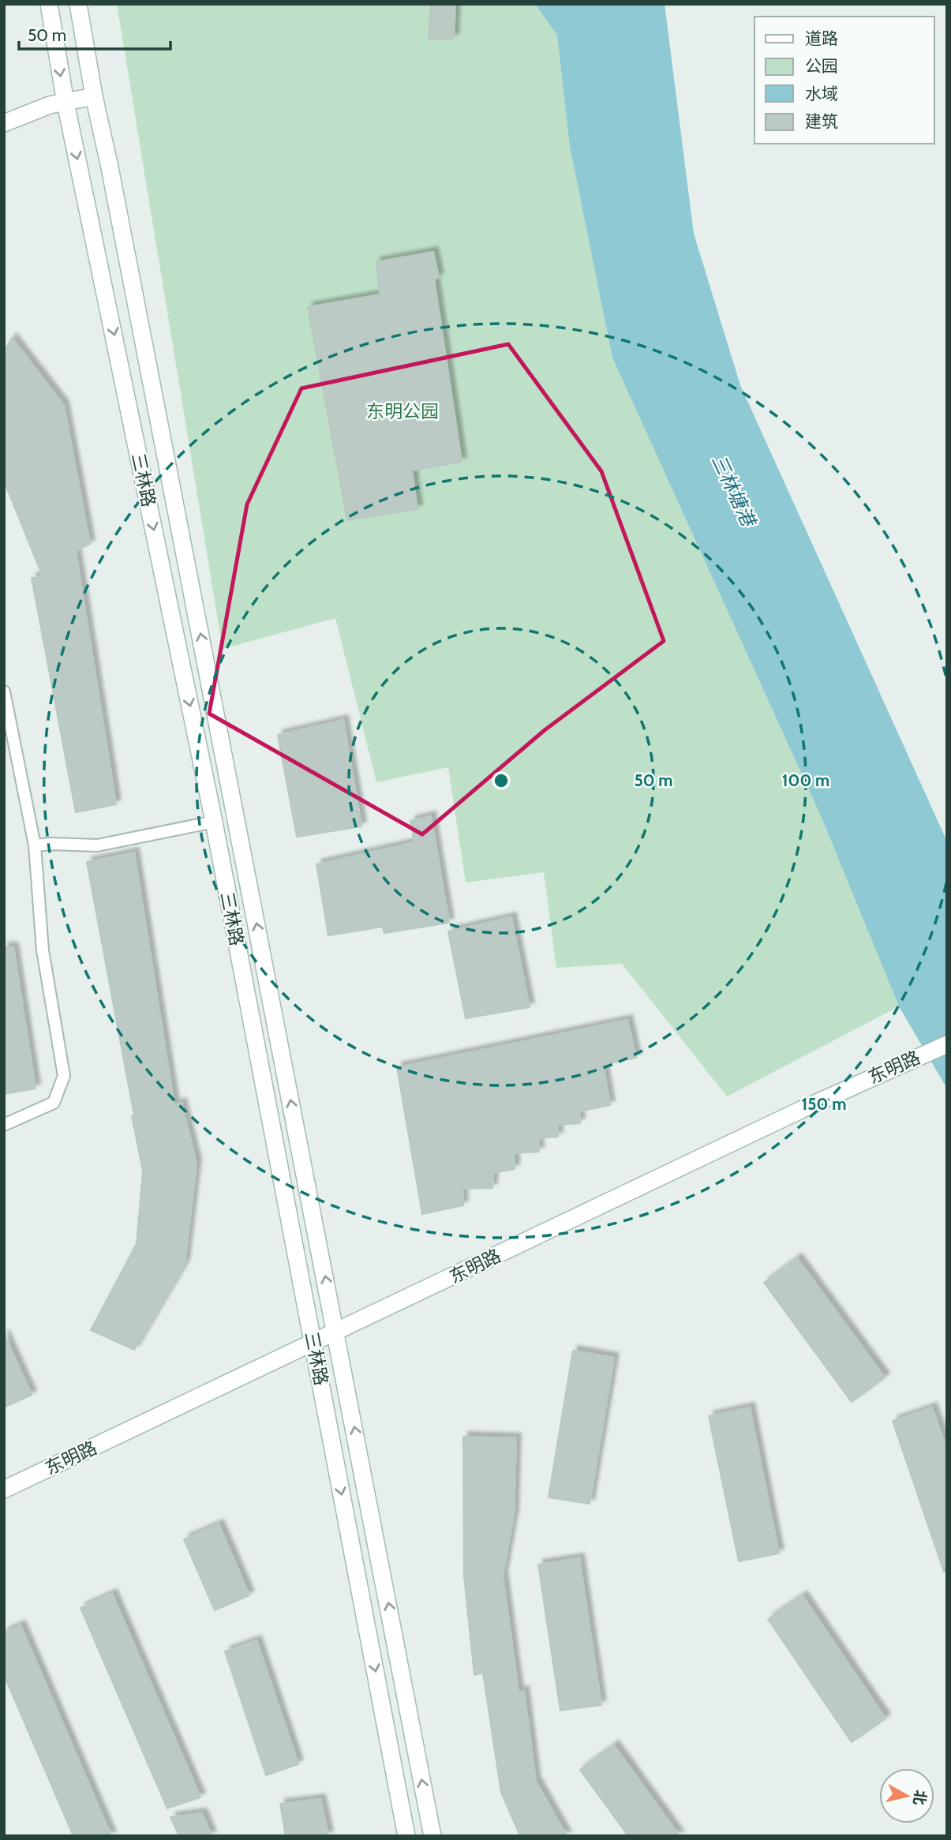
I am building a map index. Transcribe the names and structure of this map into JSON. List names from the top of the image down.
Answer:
{
  "streets": {
    "main road": ["三林路", "东明路"]
  },
  "crossings": [
    ["三林路", "东明路"]
  ],
  "water": ["三林塘港"],
  "parks": ["东明公园"],
  "legend": [
    "道路",
    "公园",
    "水域",
    "建筑"
  ],
  "scale_bar": "50 m",
  "north": "right",
  "rings": ["50 m", "100 m", "150 m"]
}
